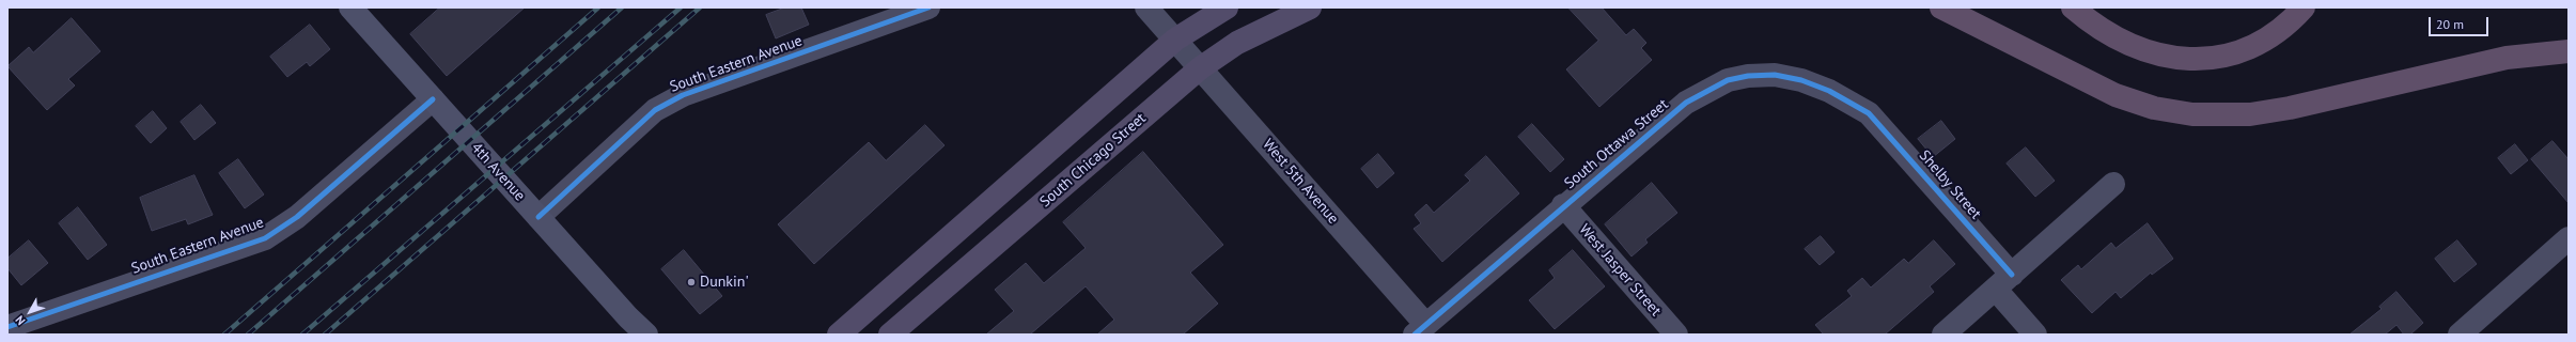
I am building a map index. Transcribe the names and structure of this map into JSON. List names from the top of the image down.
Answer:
{
  "streets": {
    "main road": ["South Chicago Street"],
    "street": [
      "South Eastern Avenue",
      "South Ottawa Street",
      "4th Avenue",
      "West 5th Avenue",
      "Shelby Street",
      "West Jasper Street"
    ]
  },
  "crossings": [
    ["South Eastern Avenue", "4th Avenue"],
    ["South Ottawa Street", "West 5th Avenue"],
    ["South Ottawa Street", "Shelby Street"],
    ["South Ottawa Street", "West Jasper Street"],
    ["South Chicago Street", "West 5th Avenue"]
  ],
  "places": ["Dunkin'"],
  "scale_bar": "20 m",
  "north": "bottom left"
}
